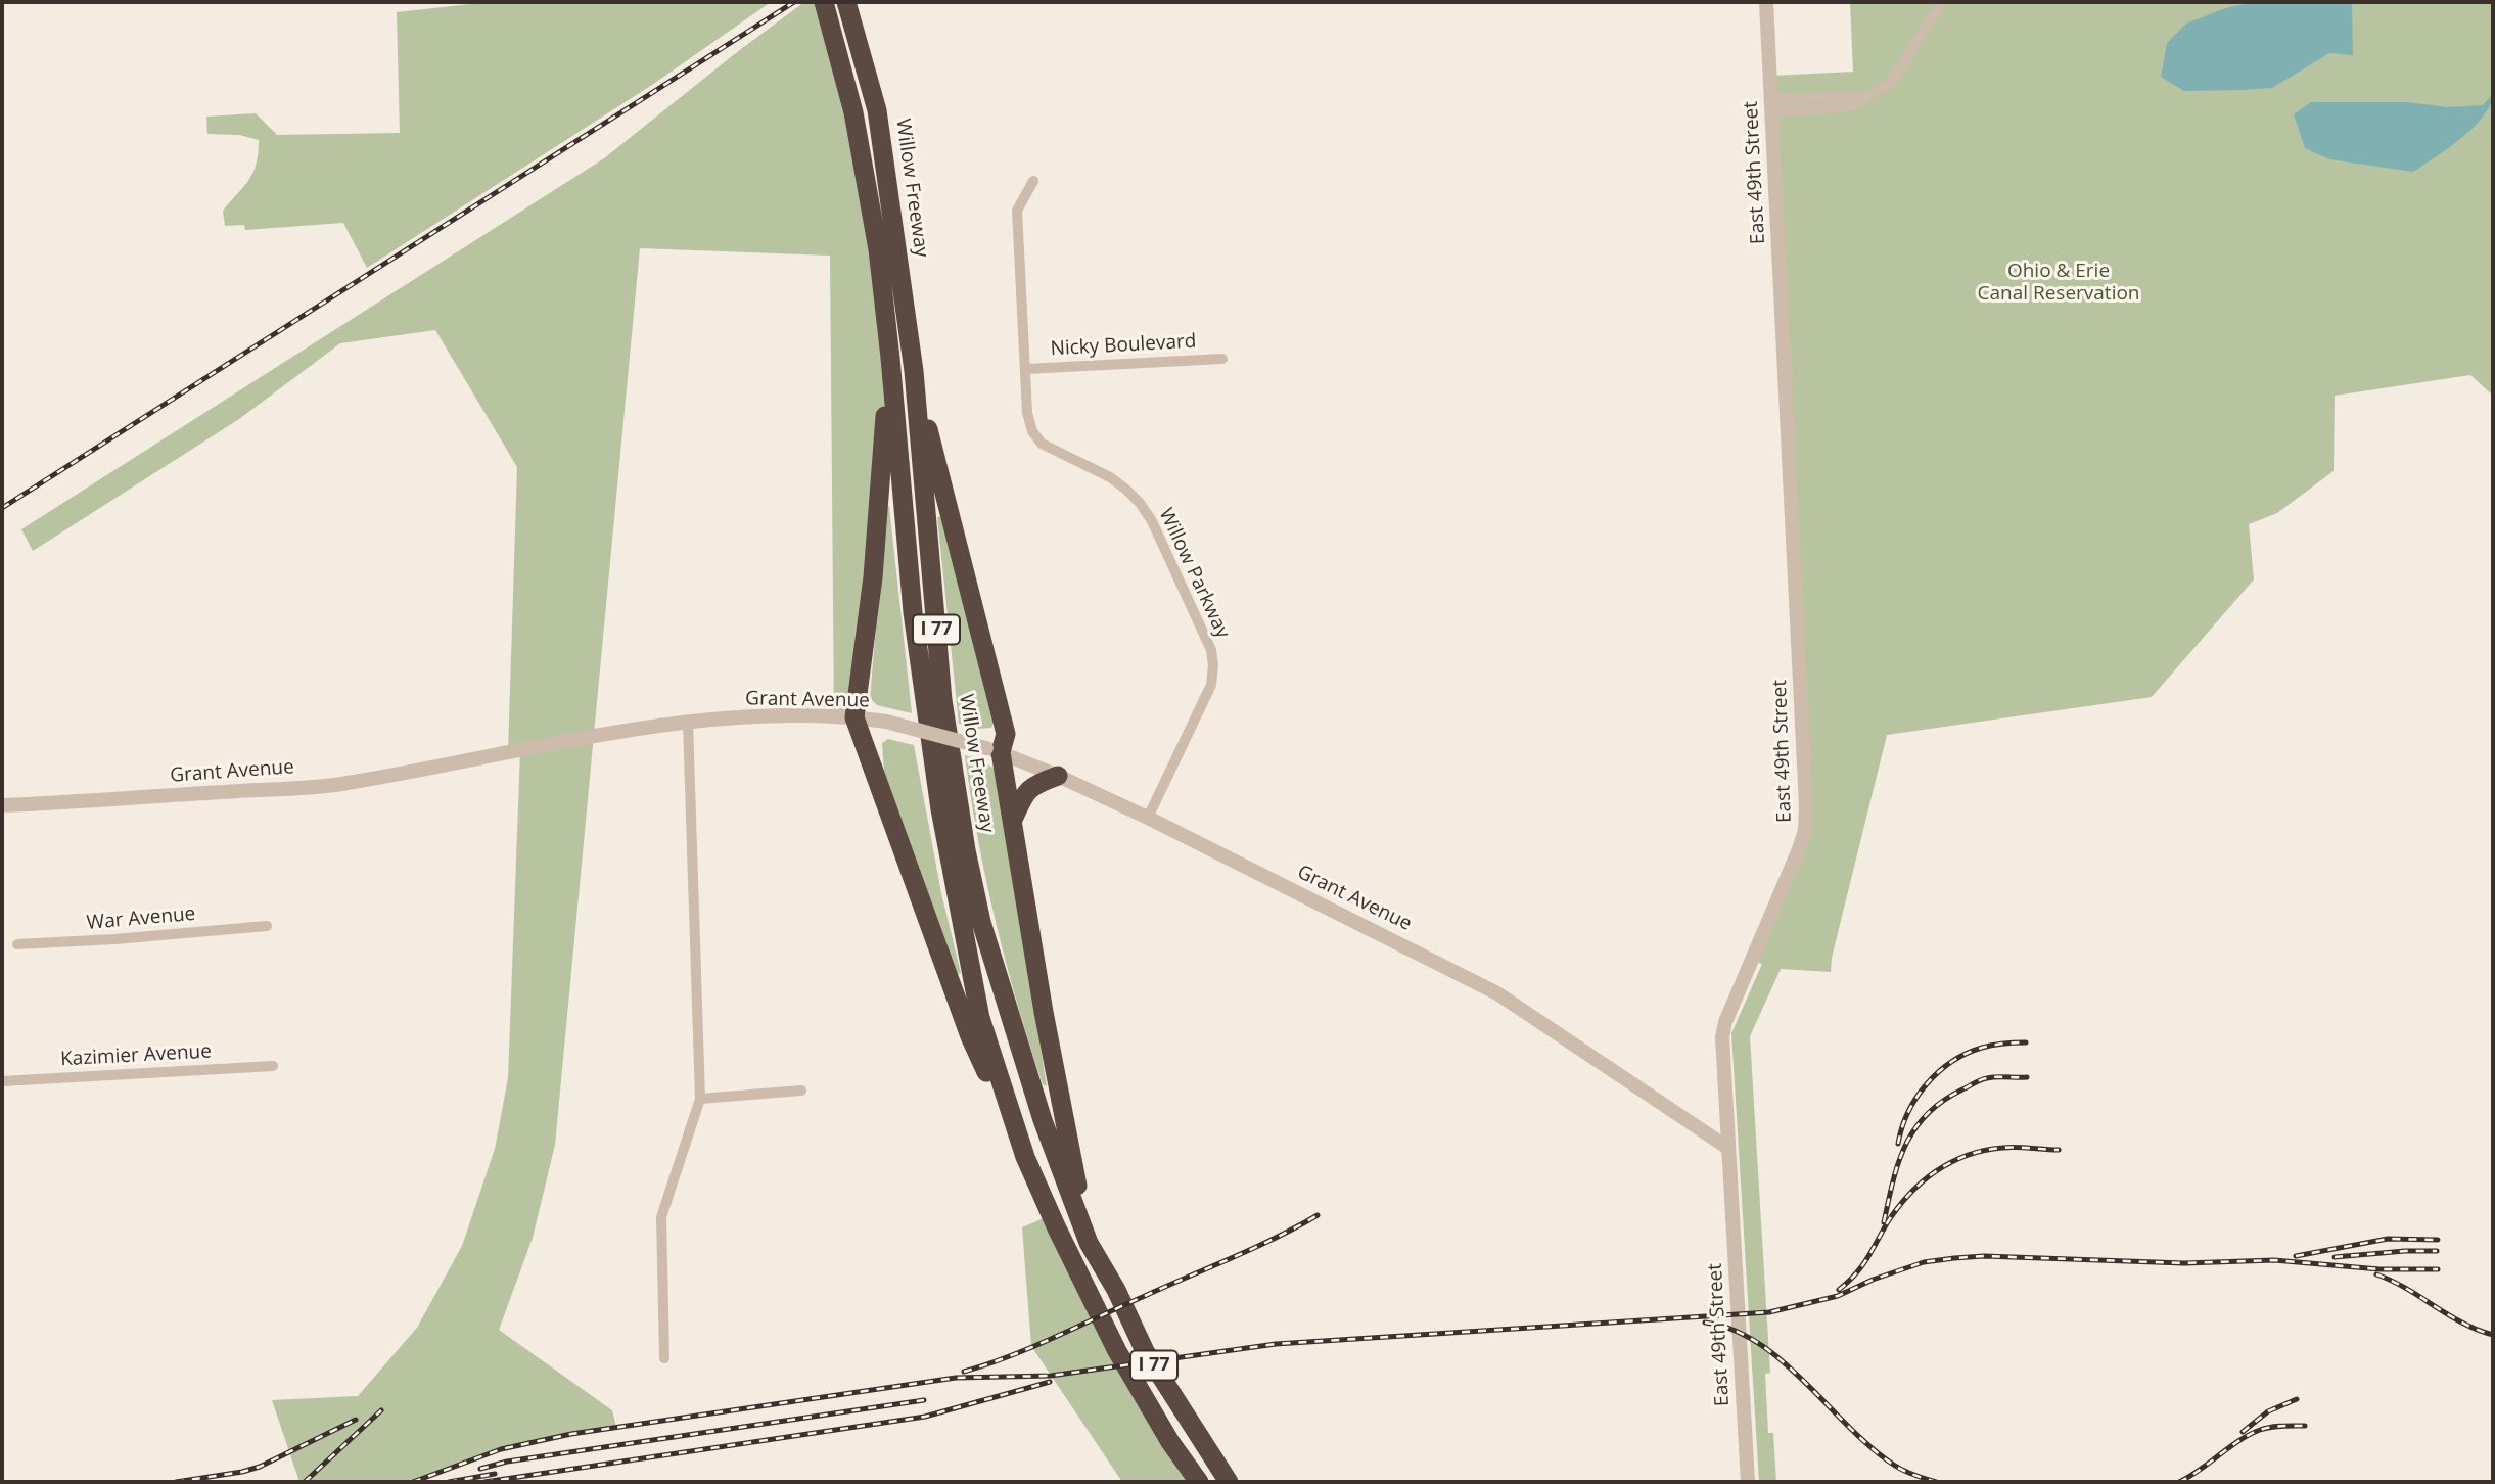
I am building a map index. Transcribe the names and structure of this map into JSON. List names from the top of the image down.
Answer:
{
  "streets": {
    "highway": ["Willow Freeway", "I 77"],
    "street": [
      "East 49th Street",
      "Nicky Boulevard",
      "Willow Parkway",
      "Grant Avenue",
      "War Avenue",
      "Kazimier Avenue"
    ]
  },
  "crossings": [
    ["East 49th Street", "Grant Avenue"],
    ["Nicky Boulevard", "Willow Parkway"],
    ["Willow Parkway", "Grant Avenue"]
  ],
  "parks": ["Ohio & Erie Canal Reservation"]
}
